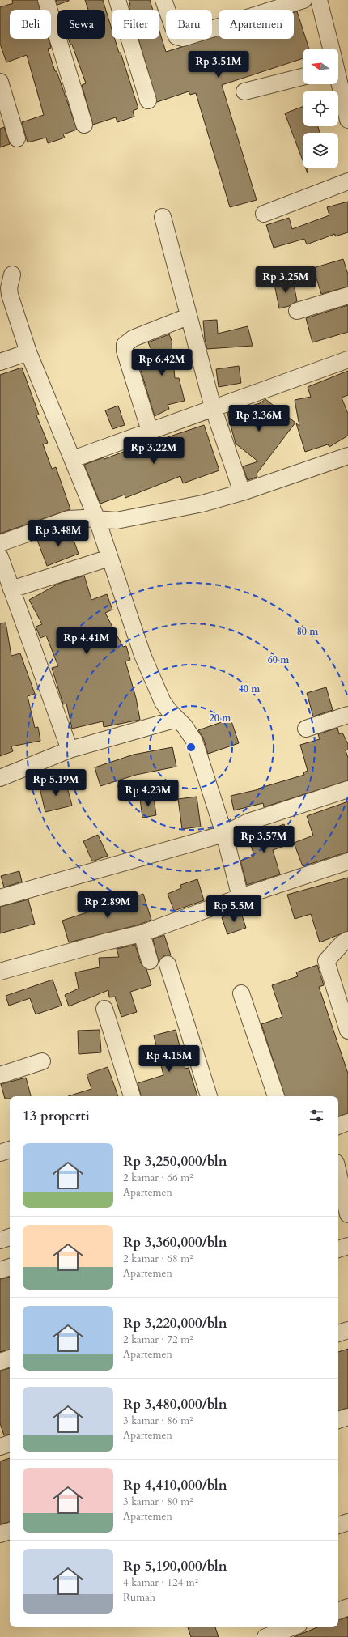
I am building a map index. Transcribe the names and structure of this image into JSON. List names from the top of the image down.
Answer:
{
  "north": "left",
  "page": {
    "chip": [
      "Beli",
      "Sewa",
      "Filter",
      "Baru",
      "Apartemen"
    ],
    "price": [
      "Rp 3.51M",
      "Rp 3.25M",
      "Rp 6.42M",
      "Rp 3.36M",
      "Rp 3.22M",
      "Rp 3.48M",
      "Rp 4.41M",
      "Rp 5.19M",
      "Rp 4.23M",
      "Rp 3.57M",
      "Rp 2.89M",
      "Rp 5.5M",
      "Rp 4.15M"
    ],
    "heading": "13 properti",
    "list": [
      {
        "name": "Rp 3,250,000/bln",
        "note": "2 kamar · 66 m² · Apartemen"
      },
      {
        "name": "Rp 3,360,000/bln",
        "note": "2 kamar · 68 m² · Apartemen"
      },
      {
        "name": "Rp 3,220,000/bln",
        "note": "2 kamar · 72 m² · Apartemen"
      },
      {
        "name": "Rp 3,480,000/bln",
        "note": "3 kamar · 86 m² · Apartemen"
      },
      {
        "name": "Rp 4,410,000/bln",
        "note": "3 kamar · 80 m² · Apartemen"
      },
      {
        "name": "Rp 5,190,000/bln",
        "note": "4 kamar · 124 m² · Rumah"
      }
    ]
  },
  "rings": [
    "80 m",
    "60 m",
    "40 m",
    "20 m"
  ]
}
